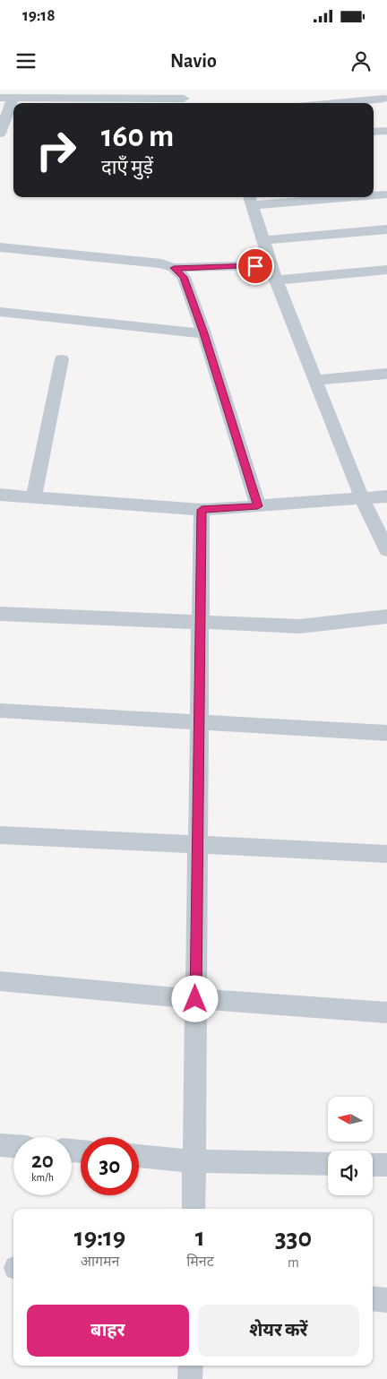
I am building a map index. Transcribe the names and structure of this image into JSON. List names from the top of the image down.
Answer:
{
  "north": "left",
  "page": {
    "status": "19:18",
    "header": "Navio",
    "turn": ["160 m", "दाएँ मुड़ें"],
    "speed": "20 km/h",
    "limit": "30",
    "eta": [
      "19:19",
      "आगमन",
      "1",
      "मिनट",
      "330",
      "m"
    ],
    "buttons": ["बाहर", "शेयर करें"]
  }
}
